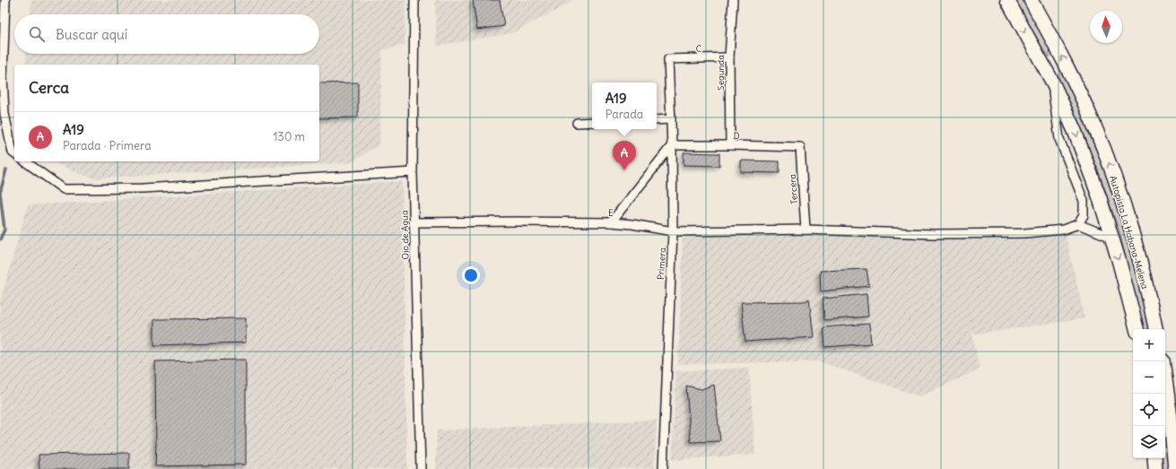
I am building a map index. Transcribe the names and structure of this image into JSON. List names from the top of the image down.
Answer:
{
  "streets": {
    "highway": ["Autopista La Habana-Melena"],
    "street": [
      "C",
      "Segunda",
      "D",
      "Tercera",
      "E",
      "Ojo de Agua",
      "Primera"
    ]
  },
  "crossings": [
    ["C", "Segunda"],
    ["C", "Primera"],
    ["Segunda", "D"],
    ["D", "Tercera"],
    ["D", "Primera"],
    ["Tercera", "E"],
    ["E", "Ojo de Agua"],
    ["E", "Primera"]
  ],
  "north": "top",
  "page": {
    "search": "Buscar aquí",
    "heading": "Cerca",
    "popup": ["A19", "Parada"],
    "list": [
      {
        "mark": "A",
        "name": "A19",
        "note": "Parada · Primera",
        "value": "130 m"
      }
    ],
    "pins": "A",
    "map_buttons": ["+", "−"]
  }
}
